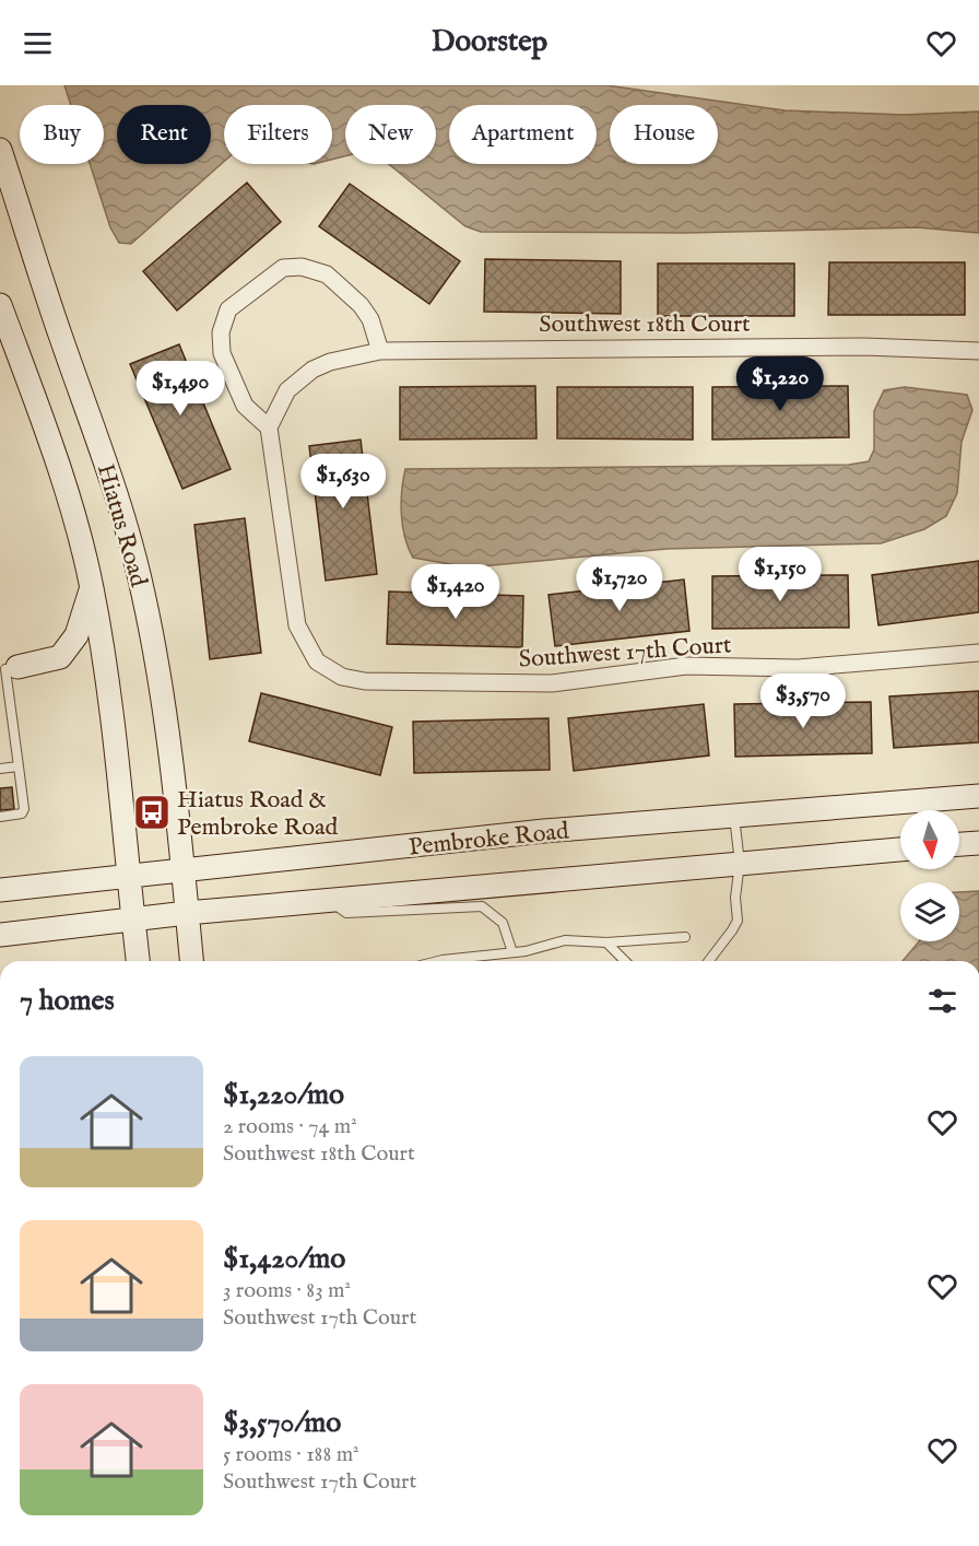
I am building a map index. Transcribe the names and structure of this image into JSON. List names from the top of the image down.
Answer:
{
  "streets": {
    "main road": ["Hiatus Road", "Pembroke Road"],
    "street": ["Southwest 18th Court", "Southwest 17th Court"]
  },
  "crossings": [
    ["Southwest 18th Court", "Southwest 17th Court"],
    ["Hiatus Road", "Pembroke Road"]
  ],
  "places": {
    "bus stop": ["Hiatus Road & Pembroke Road"]
  },
  "north": "bottom",
  "page": {
    "header": "Doorstep",
    "chip": [
      "Buy",
      "Rent",
      "Filters",
      "New",
      "Apartment",
      "House"
    ],
    "price": [
      "$1,220",
      "$1,490",
      "$1,630",
      "$1,150",
      "$1,720",
      "$1,420",
      "$3,570"
    ],
    "heading": "7 homes",
    "list": [
      {
        "name": "$1,220/mo",
        "note": "2 rooms · 74 m² · Southwest 18th Court"
      },
      {
        "name": "$1,420/mo",
        "note": "3 rooms · 83 m² · Southwest 17th Court"
      },
      {
        "name": "$3,570/mo",
        "note": "5 rooms · 188 m² · Southwest 17th Court"
      }
    ]
  }
}
